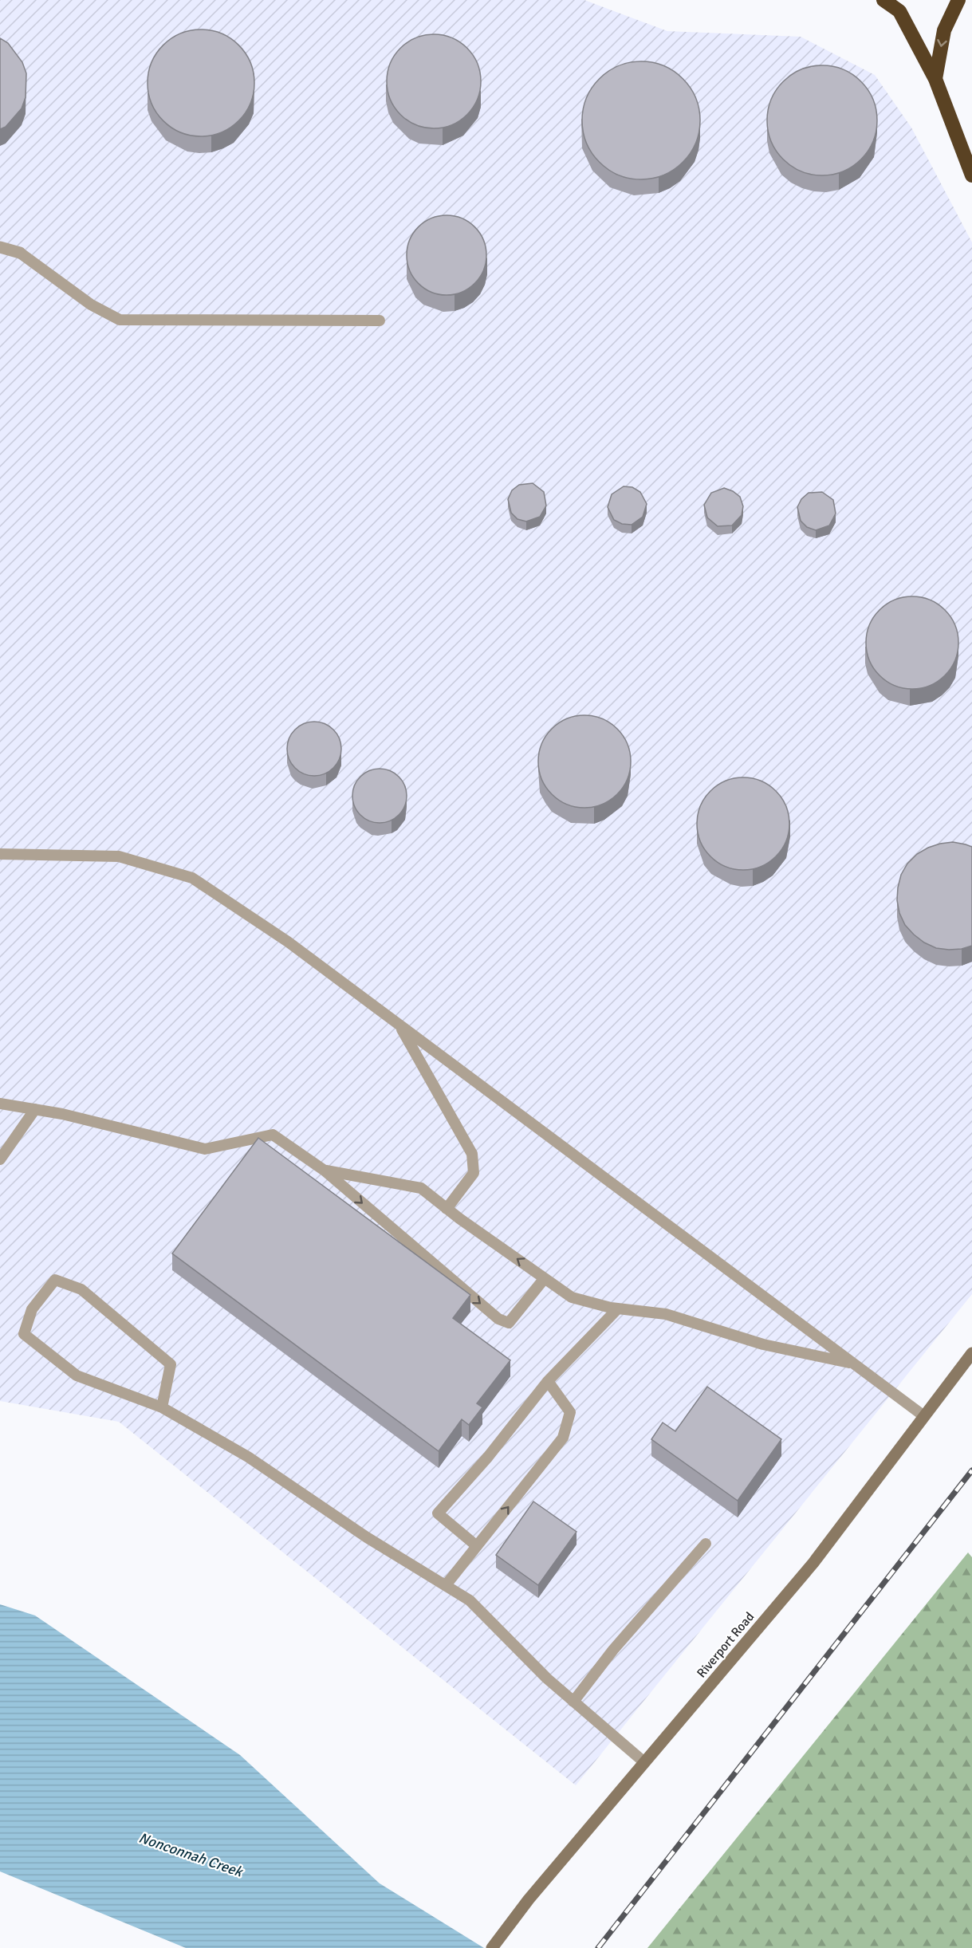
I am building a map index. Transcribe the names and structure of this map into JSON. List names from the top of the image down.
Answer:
{
  "streets": {
    "main road": ["Riverport Road"]
  },
  "water": ["Nonconnah Creek"]
}
